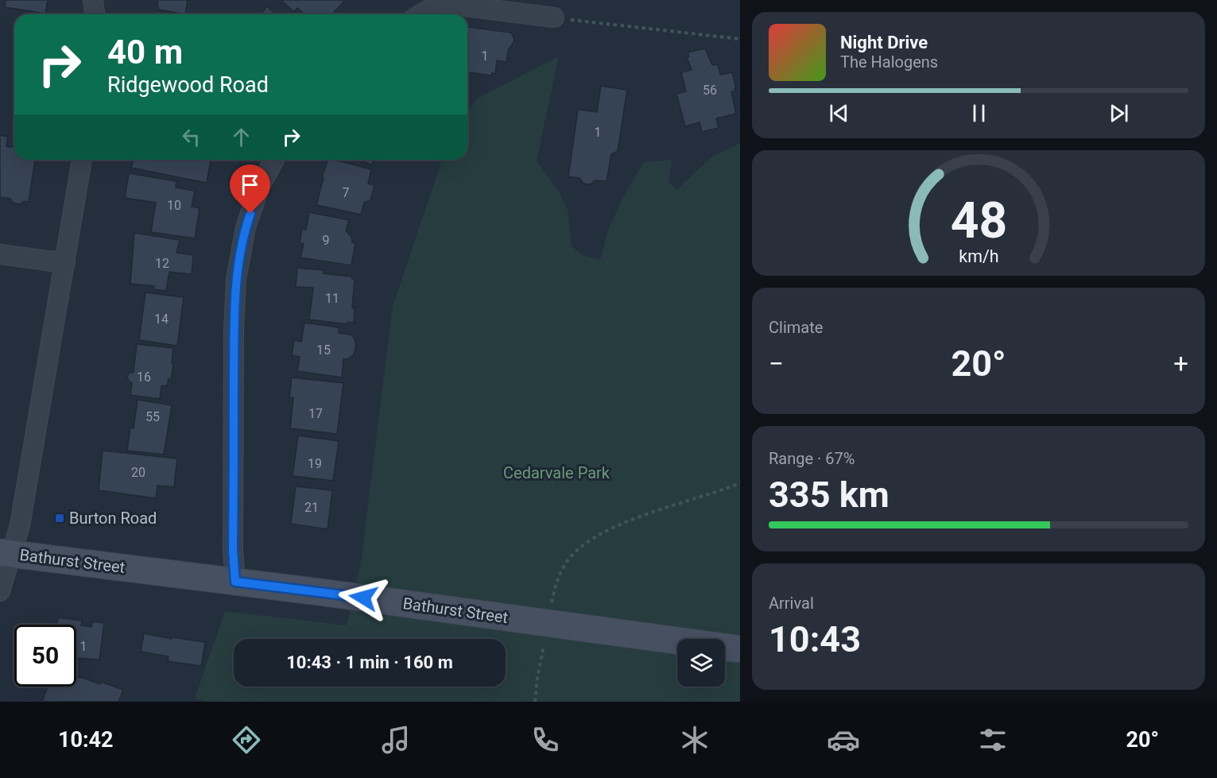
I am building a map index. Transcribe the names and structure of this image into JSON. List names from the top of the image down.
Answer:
{
  "streets": {
    "main road": ["Bathurst Street"]
  },
  "parks": ["Cedarvale Park"],
  "places": {
    "transit": ["Burton Road"]
  },
  "house_numbers": [
    "1",
    "56",
    "1",
    "7",
    "10",
    "9",
    "12",
    "11",
    "14",
    "15",
    "16",
    "17",
    "55",
    "19",
    "20",
    "21",
    "1"
  ],
  "page": {
    "turn": ["40 m", "Ridgewood Road"],
    "song": ["Night Drive", "The Halogens"],
    "tile": [
      "Climate",
      ["Range · 67%", "335 km"],
      ["Arrival", "10:43"]
    ],
    "heat": ["−", "20°", "+"],
    "limit": "50",
    "trip": "10:43 · 1 min · 160 m",
    "tabs": ["10:42", "20°"],
    "gauge": ["48", "km/h"]
  }
}
